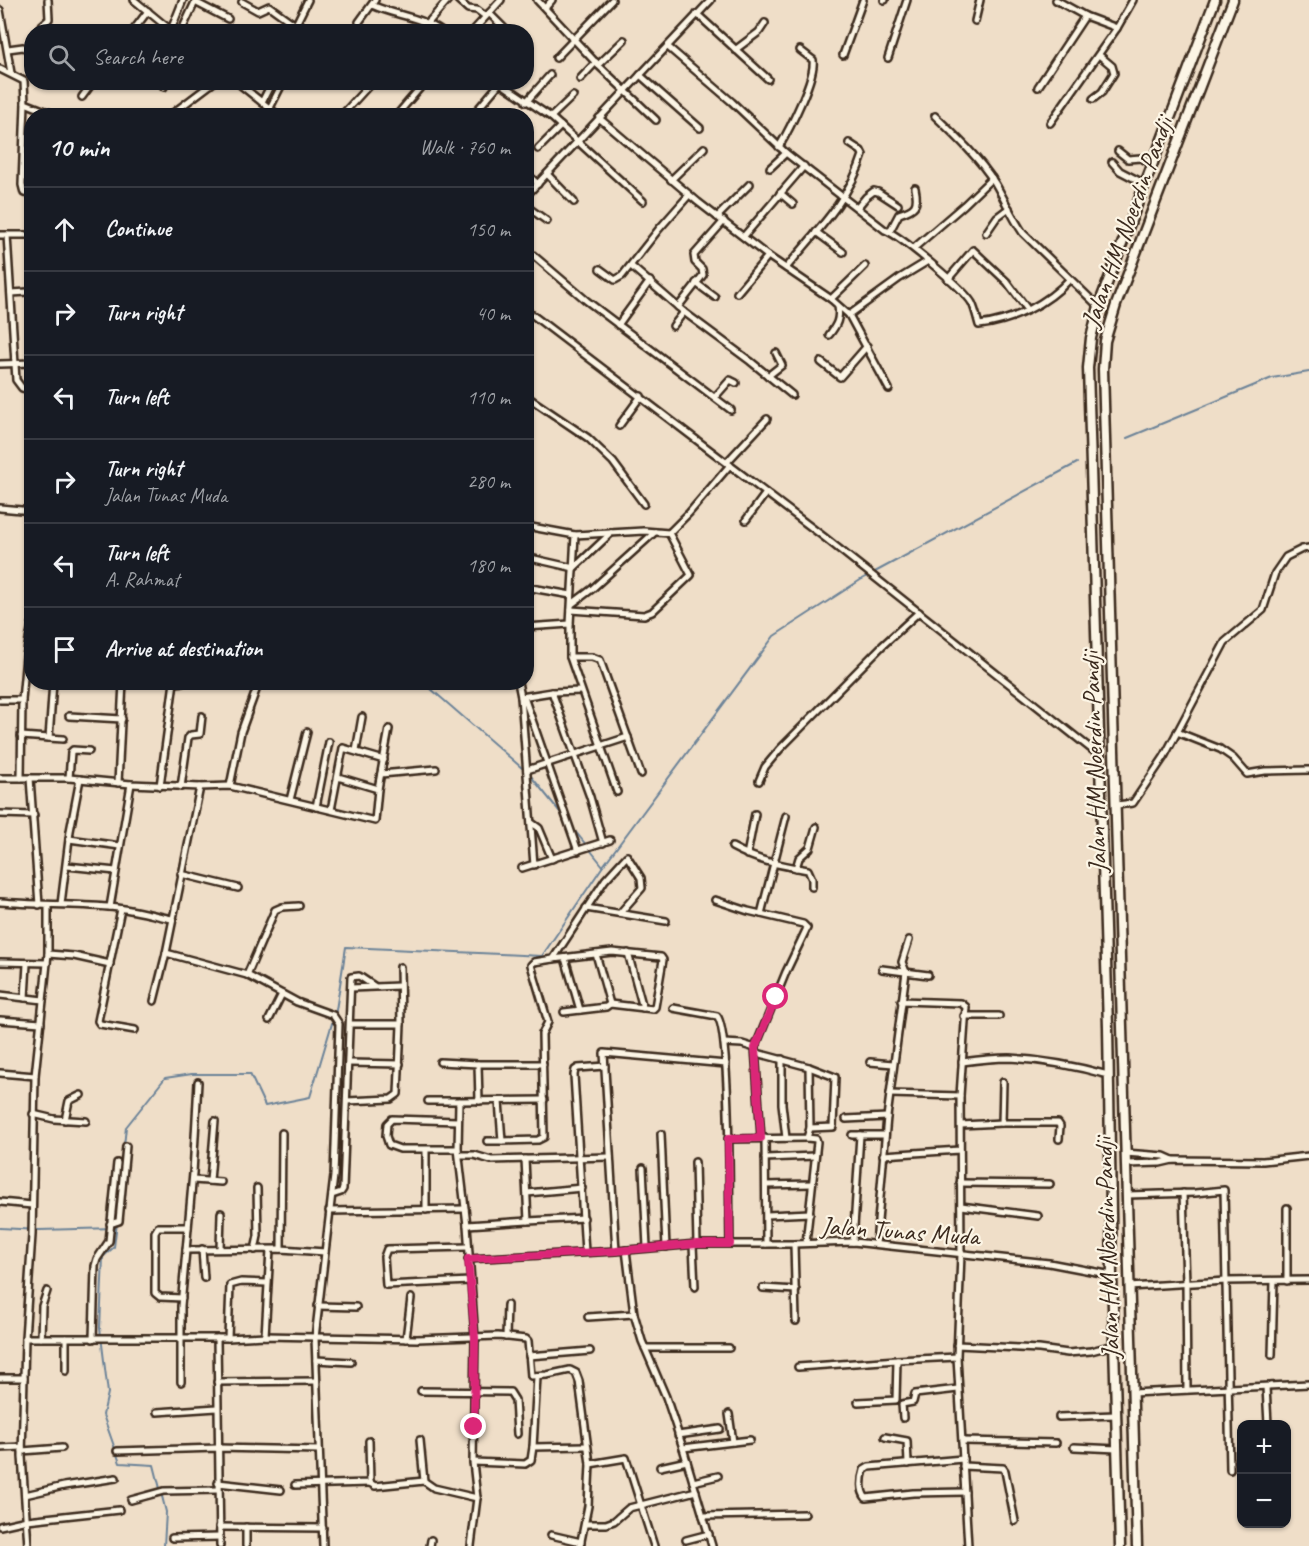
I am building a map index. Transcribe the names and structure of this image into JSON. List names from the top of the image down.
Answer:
{
  "streets": {
    "main road": ["Jalan HM Noerdin Pandji"],
    "street": ["Jalan Tunas Muda"]
  },
  "crossings": [
    ["Jalan HM Noerdin Pandji", "Jalan Tunas Muda"]
  ],
  "page": {
    "search": "Search here",
    "heading": ["10 min", "Walk · 760 m"],
    "list": [
      ["Continue", "150 m"],
      ["Turn right", "40 m"],
      ["Turn left", "110 m"],
      ["Turn right", "Jalan Tunas Muda", "280 m"],
      ["Turn left", "A. Rahmat", "180 m"],
      "Arrive at destination"
    ],
    "map_buttons": ["+", "−"]
  }
}
